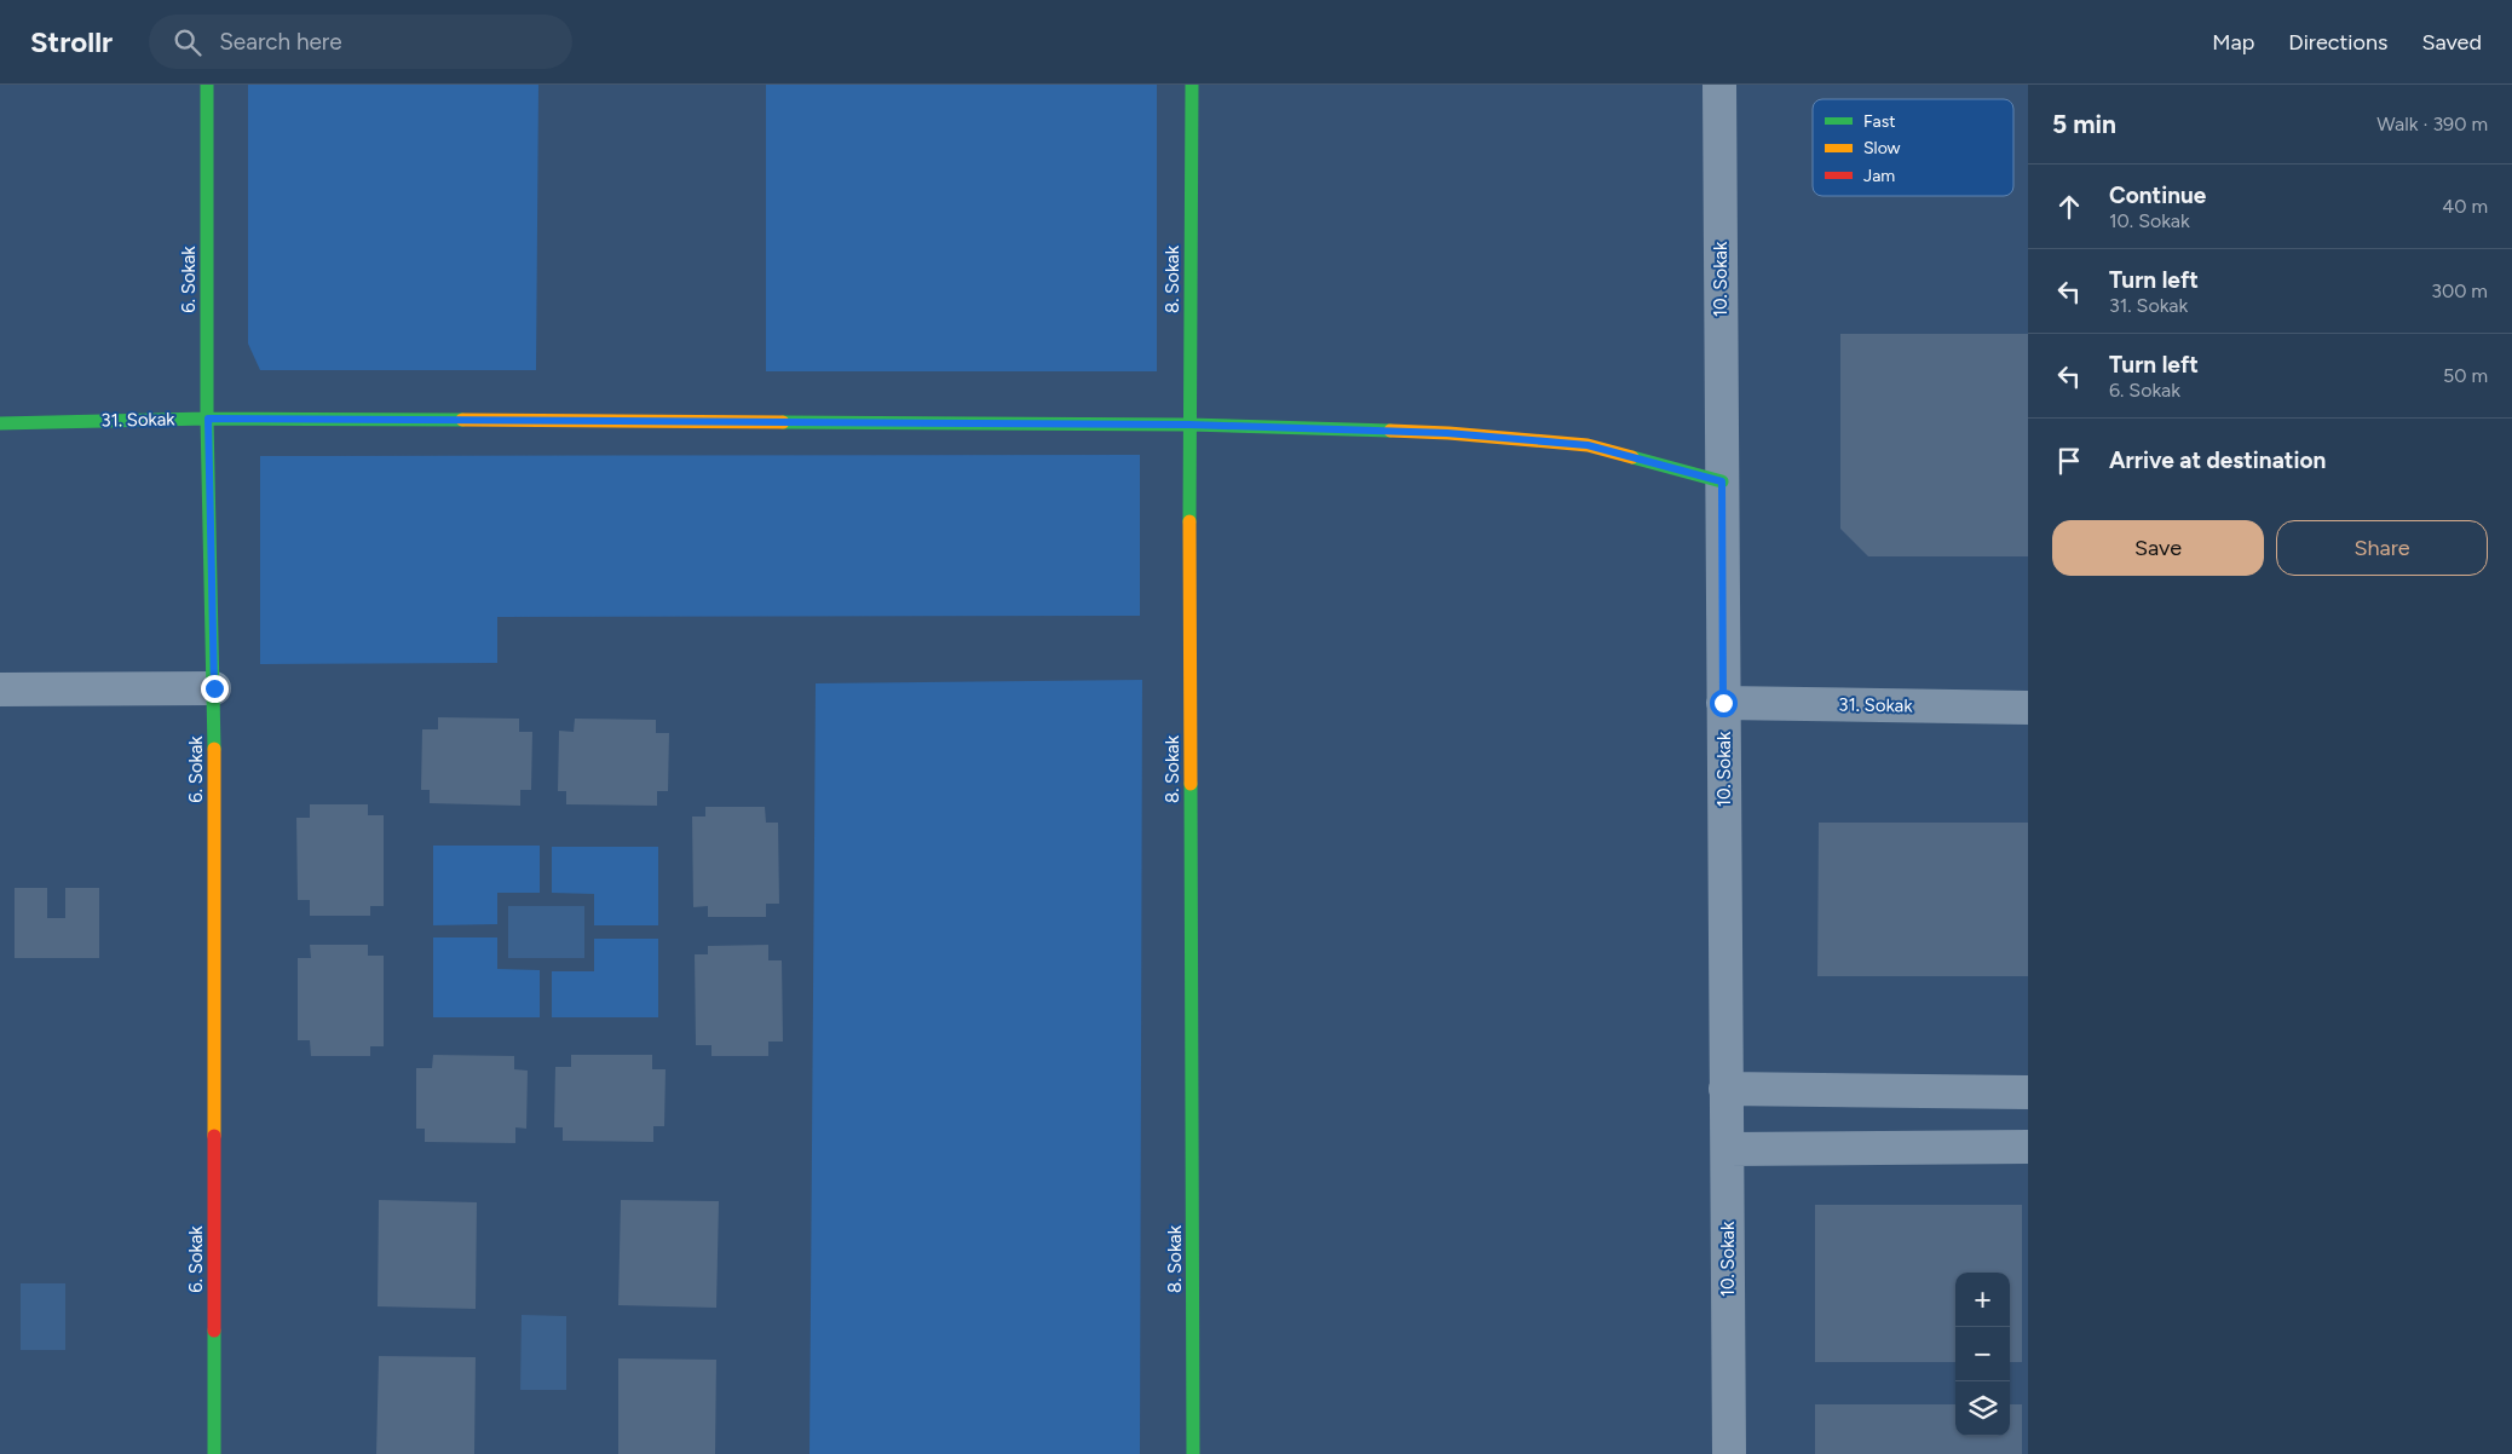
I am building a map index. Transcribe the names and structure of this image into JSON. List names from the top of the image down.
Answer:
{
  "streets": {
    "street": [
      "6. Sokak",
      "8. Sokak",
      "10. Sokak",
      "31. Sokak"
    ]
  },
  "crossings": [
    ["6. Sokak", "31. Sokak"],
    ["8. Sokak", "31. Sokak"],
    ["10. Sokak", "31. Sokak"]
  ],
  "legend": ["Fast", "Slow", "Jam"],
  "page": {
    "header": "Strollr",
    "search": "Search here",
    "nav": ["Map", "Directions", "Saved"],
    "heading": ["5 min", "Walk · 390 m"],
    "list": [
      ["Continue", "10. Sokak", "40 m"],
      ["Turn left", "31. Sokak", "300 m"],
      ["Turn left", "6. Sokak", "50 m"],
      "Arrive at destination"
    ],
    "buttons": ["Save", "Share"],
    "map_buttons": ["+", "−"]
  }
}
